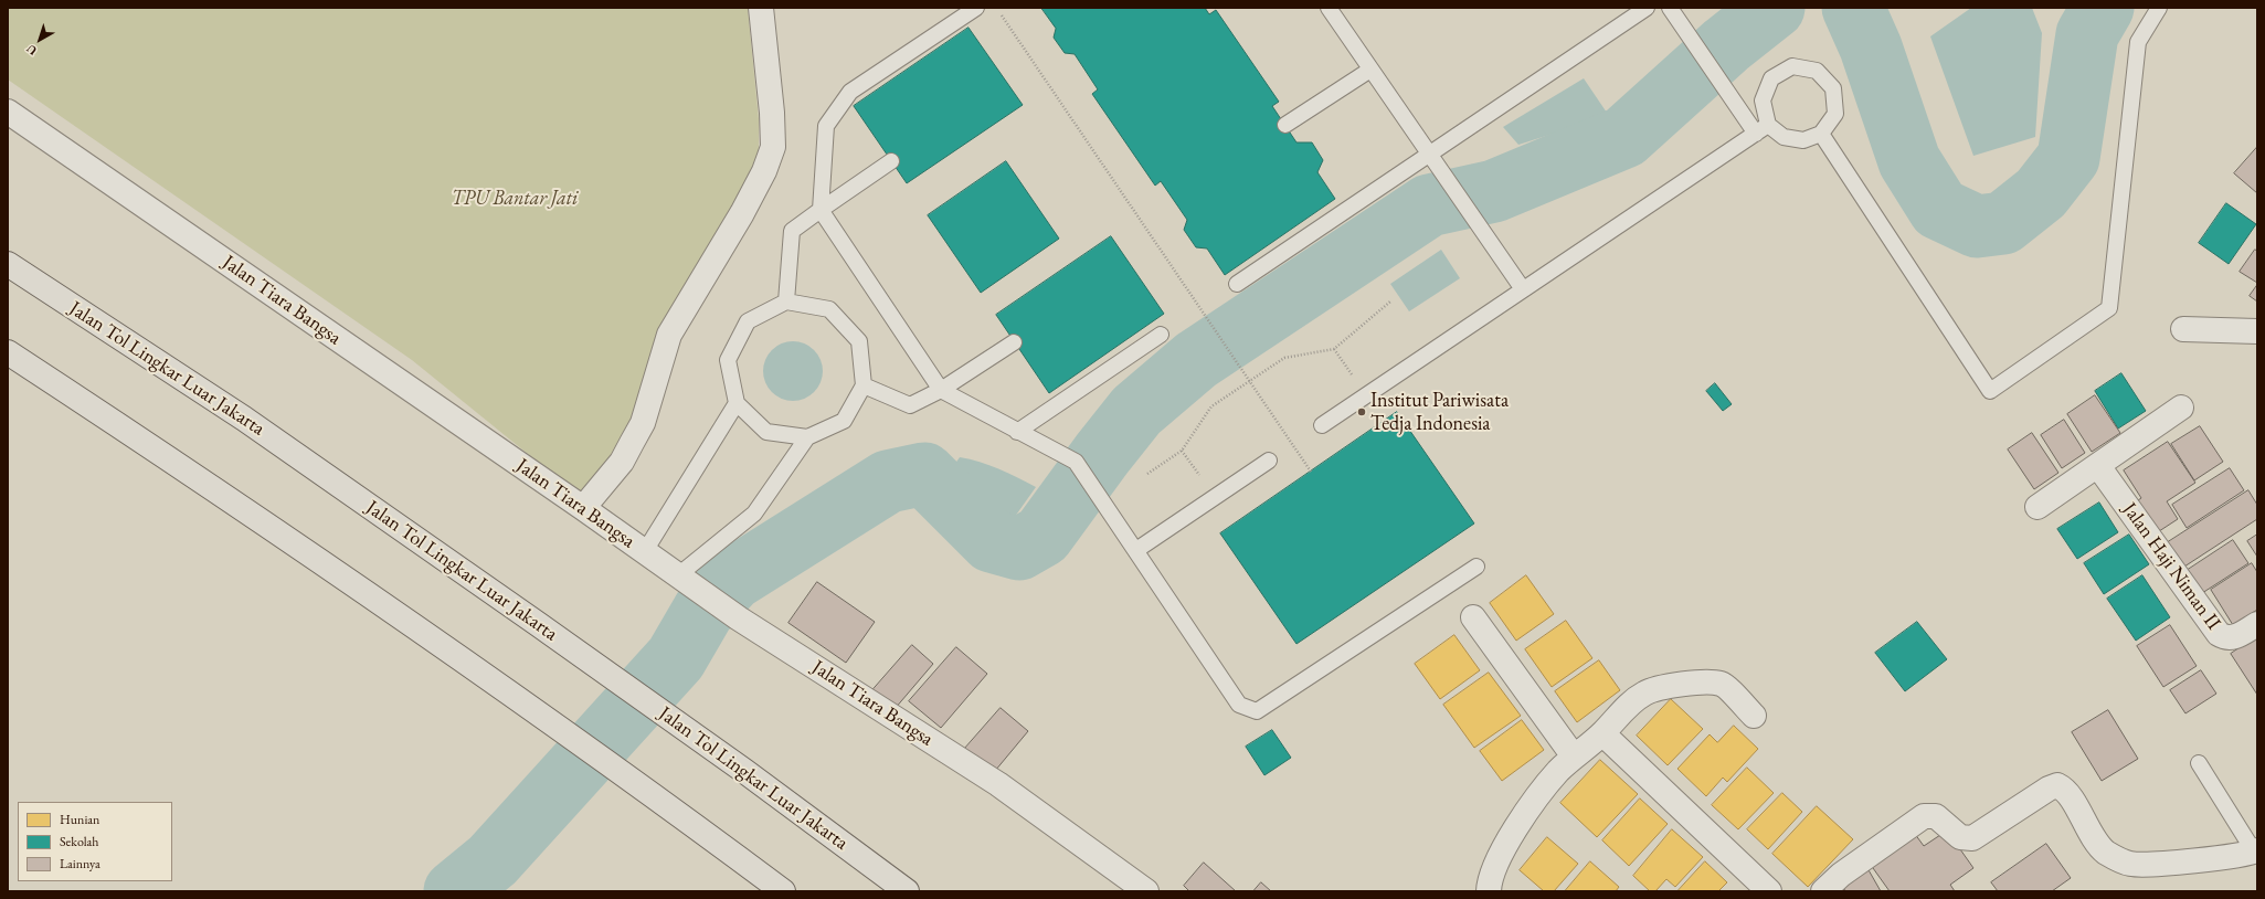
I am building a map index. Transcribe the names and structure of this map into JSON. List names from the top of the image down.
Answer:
{
  "streets": {
    "highway": ["Jalan Tol Lingkar Luar Jakarta"],
    "street": ["Jalan Tiara Bangsa", "Jalan Haji Niman II"]
  },
  "parks": ["TPU Bantar Jati"],
  "places": ["Institut Pariwisata Tedja Indonesia"],
  "legend": ["Hunian", "Sekolah", "Lainnya"],
  "north": "bottom left"
}
